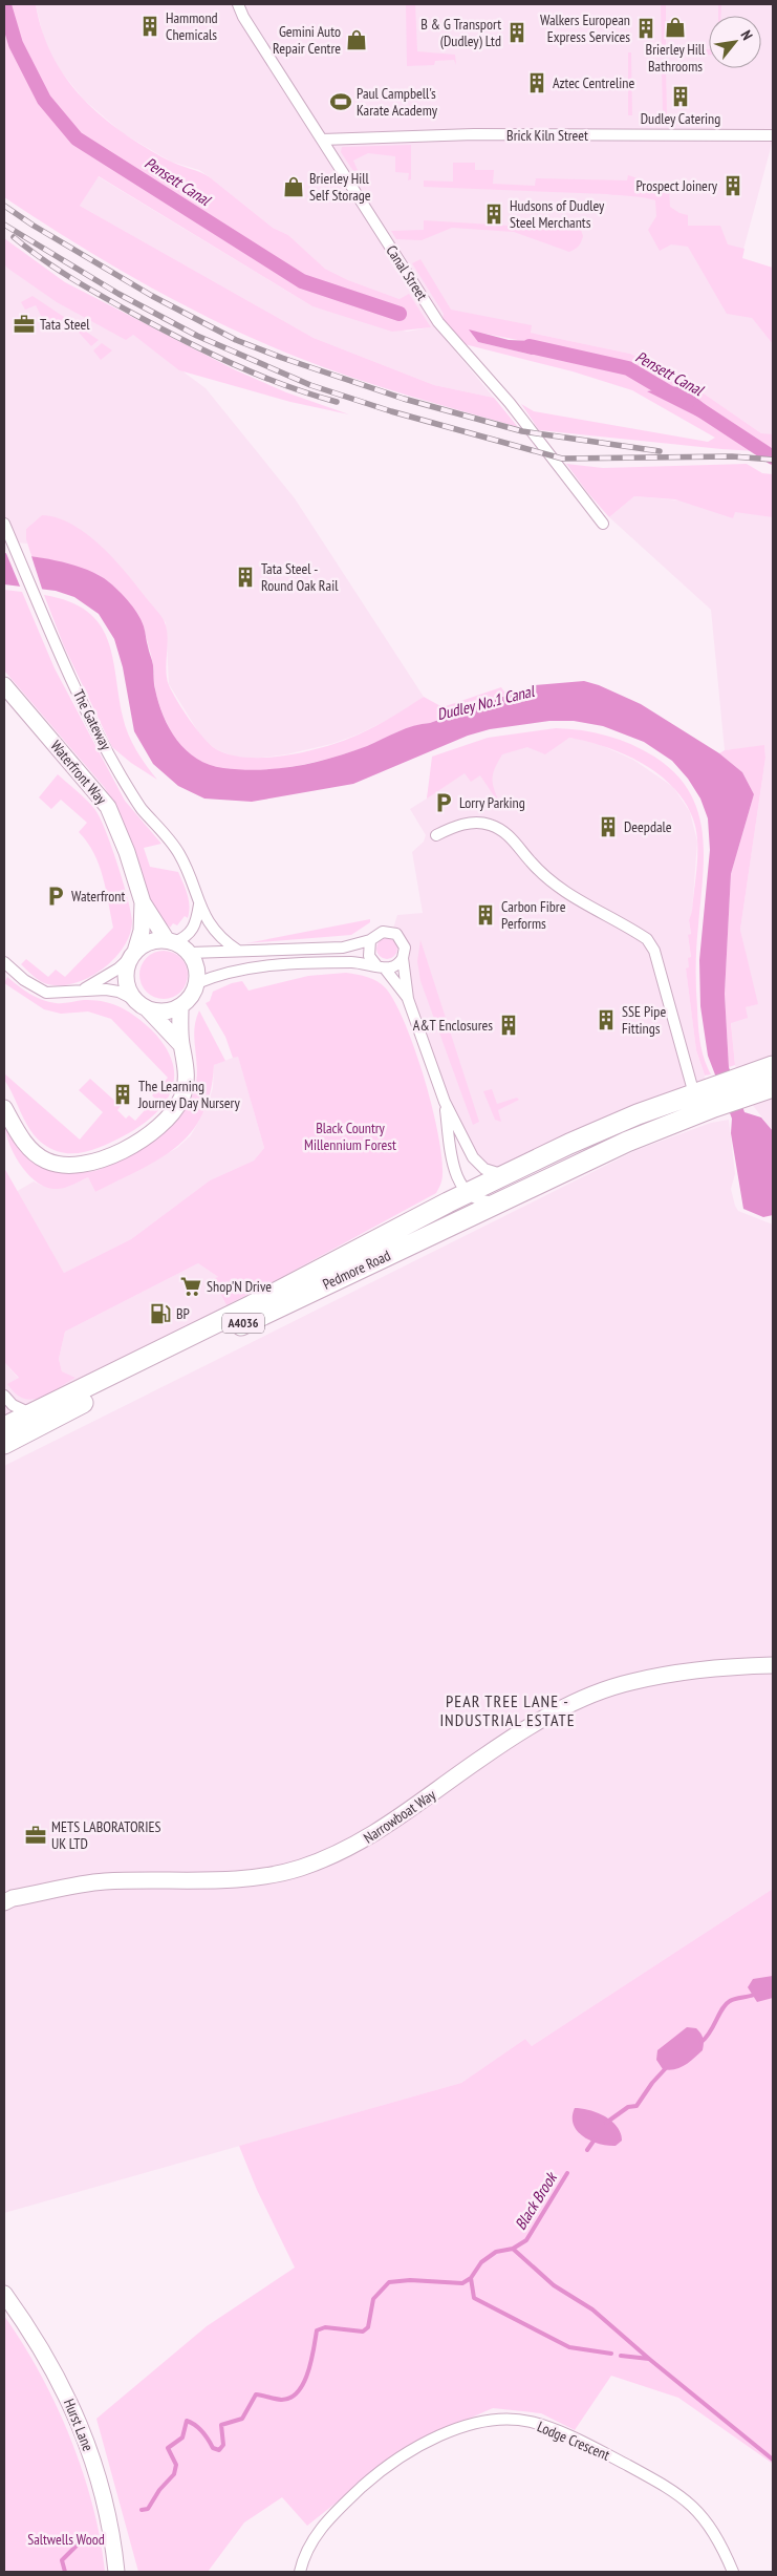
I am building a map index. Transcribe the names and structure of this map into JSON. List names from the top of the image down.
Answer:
{
  "streets": {
    "highway": ["Pedmore Road", "A4036"],
    "street": [
      "Brick Kiln Street",
      "Canal Street",
      "The Gateway",
      "Waterfront Way",
      "Narrowboat Way",
      "Hurst Lane",
      "Lodge Crescent"
    ]
  },
  "crossings": [
    ["Brick Kiln Street", "Canal Street"],
    ["Pedmore Road", "A4036"]
  ],
  "districts": ["PEAR TREE LANE - INDUSTRIAL ESTATE"],
  "water": ["Pensett Canal", "Dudley No.1 Canal", "Black Brook"],
  "parks": ["Black Country Millennium Forest", "Saltwells Wood"],
  "places": {
    "building": [
      "Hammond Chemicals",
      "Walkers European Express Services",
      "B & G Transport (Dudley) Ltd",
      "Aztec Centreline",
      "Dudley Catering",
      "Prospect Joinery",
      "Hudsons of Dudley Steel Merchants",
      "Tata Steel - Round Oak Rail",
      "Deepdale",
      "Carbon Fibre Performs",
      "SSE Pipe Fittings",
      "A&T Enclosures",
      "The Learning Journey Day Nursery"
    ],
    "shop": ["Brierley Hill Bathrooms", "Gemini Auto Repair Centre", "Brierley Hill Self Storage"],
    "sports": ["Paul Campbell's Karate Academy"],
    "office": ["Tata Steel", "METS LABORATORIES UK LTD"],
    "parking": ["Lorry Parking", "Waterfront"],
    "supermarket": ["Shop'N Drive"],
    "fuel station": ["BP"]
  },
  "north": "top right"
}
